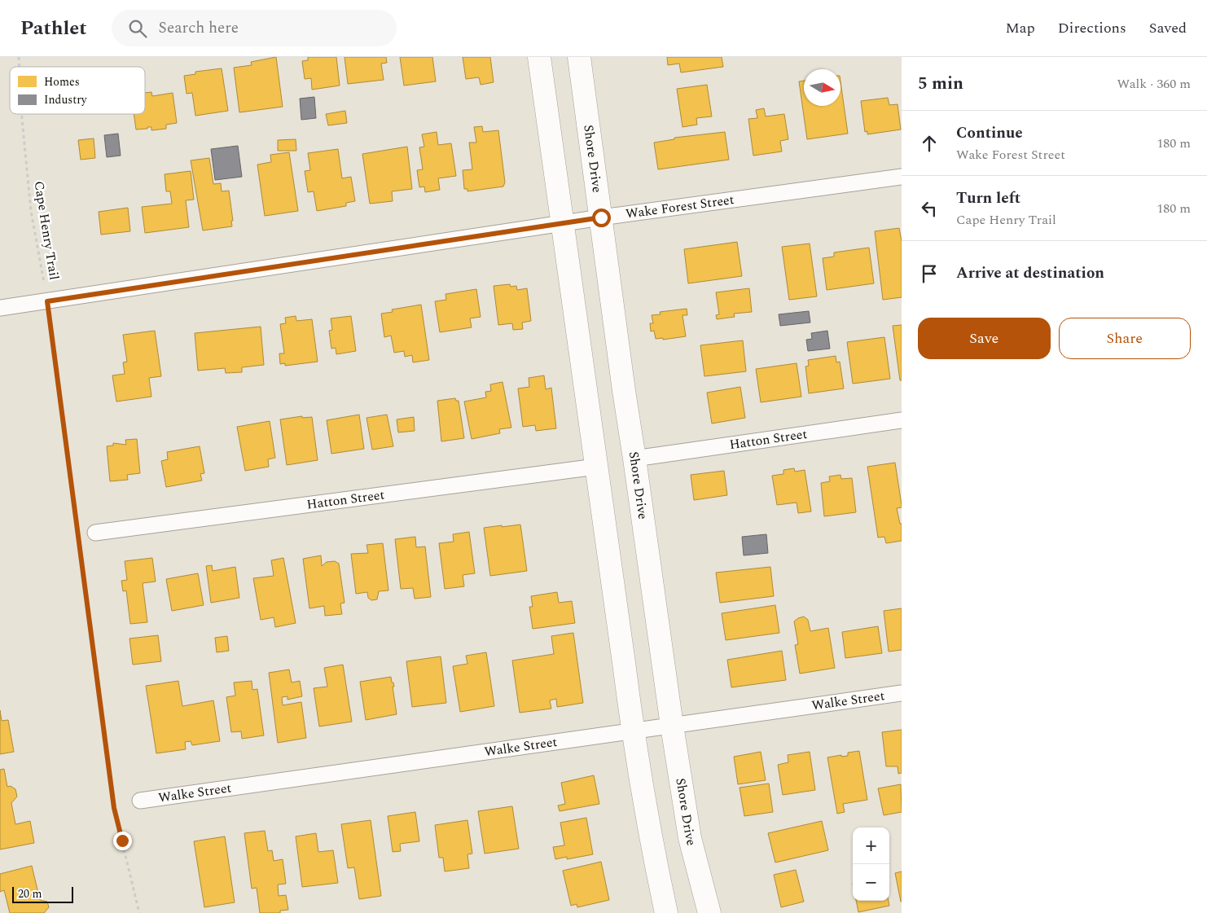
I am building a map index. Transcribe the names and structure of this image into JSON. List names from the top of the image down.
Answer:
{
  "streets": {
    "highway": ["Shore Drive"],
    "street": ["Wake Forest Street", "Hatton Street", "Walke Street"],
    "path": ["Cape Henry Trail"]
  },
  "crossings": [
    ["Shore Drive", "Wake Forest Street"],
    ["Shore Drive", "Hatton Street"],
    ["Shore Drive", "Walke Street"],
    ["Wake Forest Street", "Cape Henry Trail"]
  ],
  "legend": ["Homes", "Industry"],
  "scale_bar": "20 m",
  "north": "right",
  "page": {
    "header": "Pathlet",
    "search": "Search here",
    "nav": ["Map", "Directions", "Saved"],
    "heading": ["5 min", "Walk · 360 m"],
    "list": [
      ["Continue", "Wake Forest Street", "180 m"],
      ["Turn left", "Cape Henry Trail", "180 m"],
      "Arrive at destination"
    ],
    "buttons": ["Save", "Share"],
    "map_buttons": ["+", "−"],
    "scale": "20 m"
  }
}
